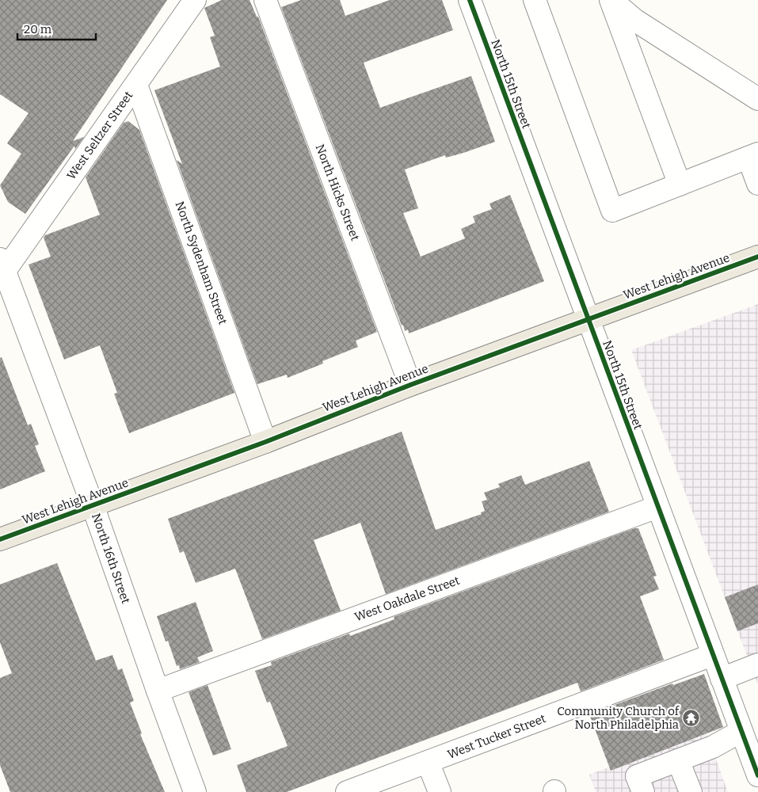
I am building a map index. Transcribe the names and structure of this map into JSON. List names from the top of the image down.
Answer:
{
  "streets": {
    "main road": ["West Lehigh Avenue"],
    "street": [
      "North 15th Street",
      "West Seltzer Street",
      "North Hicks Street",
      "North Sydenham Street",
      "North 16th Street",
      "West Oakdale Street",
      "West Tucker Street"
    ]
  },
  "crossings": [
    ["North 15th Street", "West Lehigh Avenue"],
    ["North 15th Street", "West Oakdale Street"],
    ["North 15th Street", "West Tucker Street"],
    ["West Seltzer Street", "North Sydenham Street"],
    ["West Seltzer Street", "North 16th Street"],
    ["North Hicks Street", "West Lehigh Avenue"],
    ["North Sydenham Street", "West Lehigh Avenue"],
    ["West Lehigh Avenue", "North 16th Street"],
    ["North 16th Street", "West Oakdale Street"]
  ],
  "places": {
    "temple": ["Community Church of North Philadelphia"]
  },
  "scale_bar": "20 m"
}
